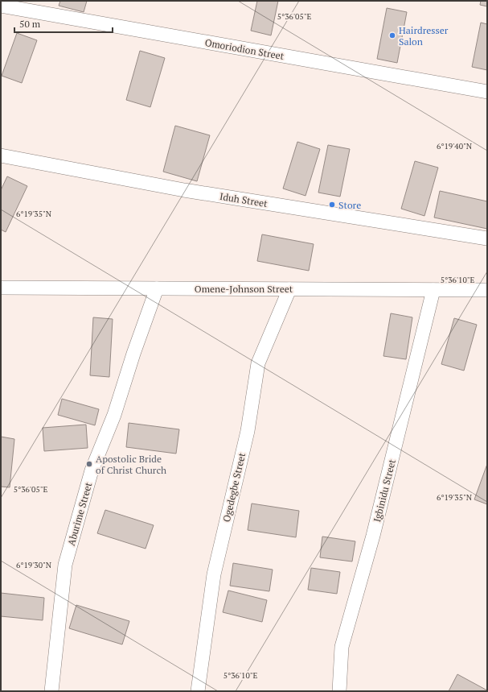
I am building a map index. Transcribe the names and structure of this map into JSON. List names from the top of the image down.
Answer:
{
  "streets": {
    "street": [
      "Omoriodion Street",
      "Iduh Street",
      "Omene-Johnson Street",
      "Ogedegbe Street",
      "Igbinidu Street",
      "Aburime Street"
    ]
  },
  "crossings": [
    ["Omene-Johnson Street", "Ogedegbe Street"],
    ["Omene-Johnson Street", "Igbinidu Street"],
    ["Omene-Johnson Street", "Aburime Street"]
  ],
  "places": ["Hairdresser Salon", "Store", "Apostolic Bride of Christ Church"],
  "scale_bar": "50 m",
  "coordinates": [
    "5°36'05\"E",
    "6°19'40\"N",
    "6°19'35\"N",
    "5°36'10\"E",
    "6°19'30\"N"
  ]
}
